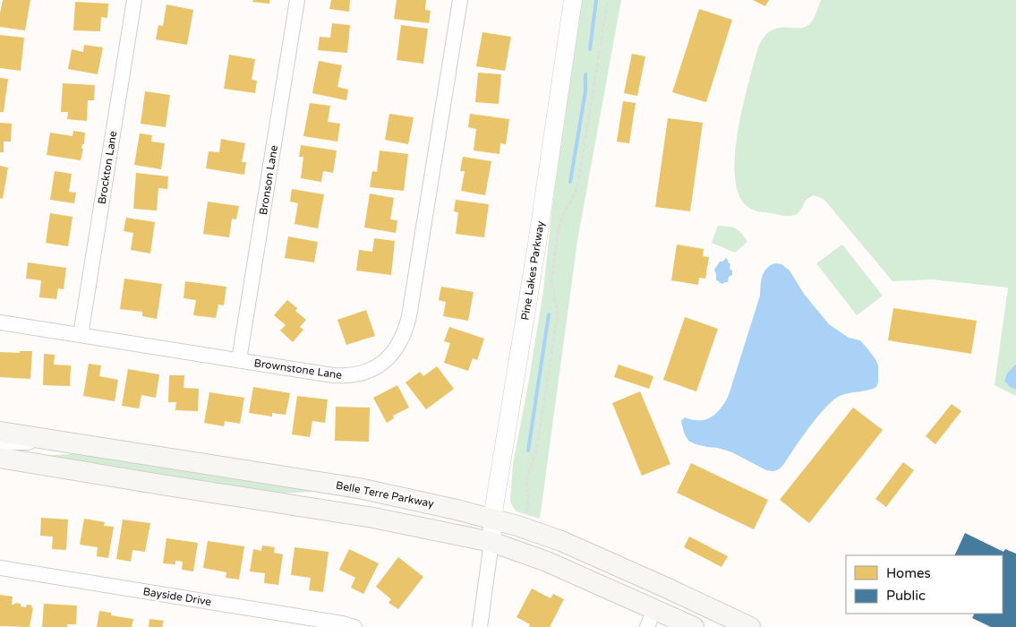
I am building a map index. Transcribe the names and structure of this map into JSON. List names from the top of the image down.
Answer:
{
  "streets": {
    "main road": ["Belle Terre Parkway"],
    "street": [
      "Brockton Lane",
      "Bronson Lane",
      "Pine Lakes Parkway",
      "Brownstone Lane",
      "Bayside Drive"
    ]
  },
  "crossings": [
    ["Brockton Lane", "Brownstone Lane"],
    ["Bronson Lane", "Brownstone Lane"],
    ["Pine Lakes Parkway", "Belle Terre Parkway"]
  ],
  "legend": ["Homes", "Public"]
}
